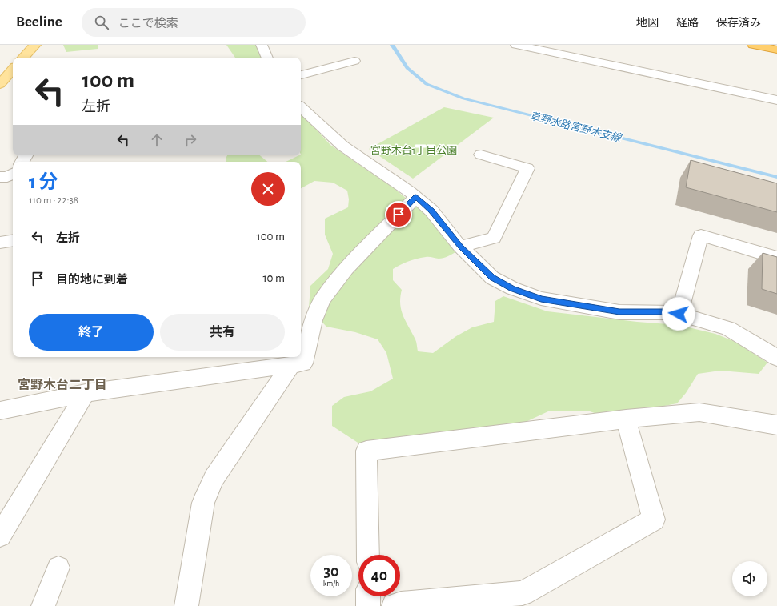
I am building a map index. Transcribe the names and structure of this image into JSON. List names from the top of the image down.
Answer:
{
  "districts": ["宮野木台二丁目"],
  "water": ["草野水路宮野木支線"],
  "parks": ["宮野木台1丁目公園"],
  "page": {
    "header": "Beeline",
    "search": "ここで検索",
    "nav": ["地図", "経路", "保存済み"],
    "turn": ["100 m", "左折"],
    "heading": ["1 分", "110 m · 22:38"],
    "list": [
      {
        "name": "左折",
        "value": "100 m"
      },
      {
        "name": "目的地に到着",
        "value": "10 m"
      }
    ],
    "buttons": ["終了", "共有"],
    "speed": "30 km/h",
    "limit": "40"
  }
}
